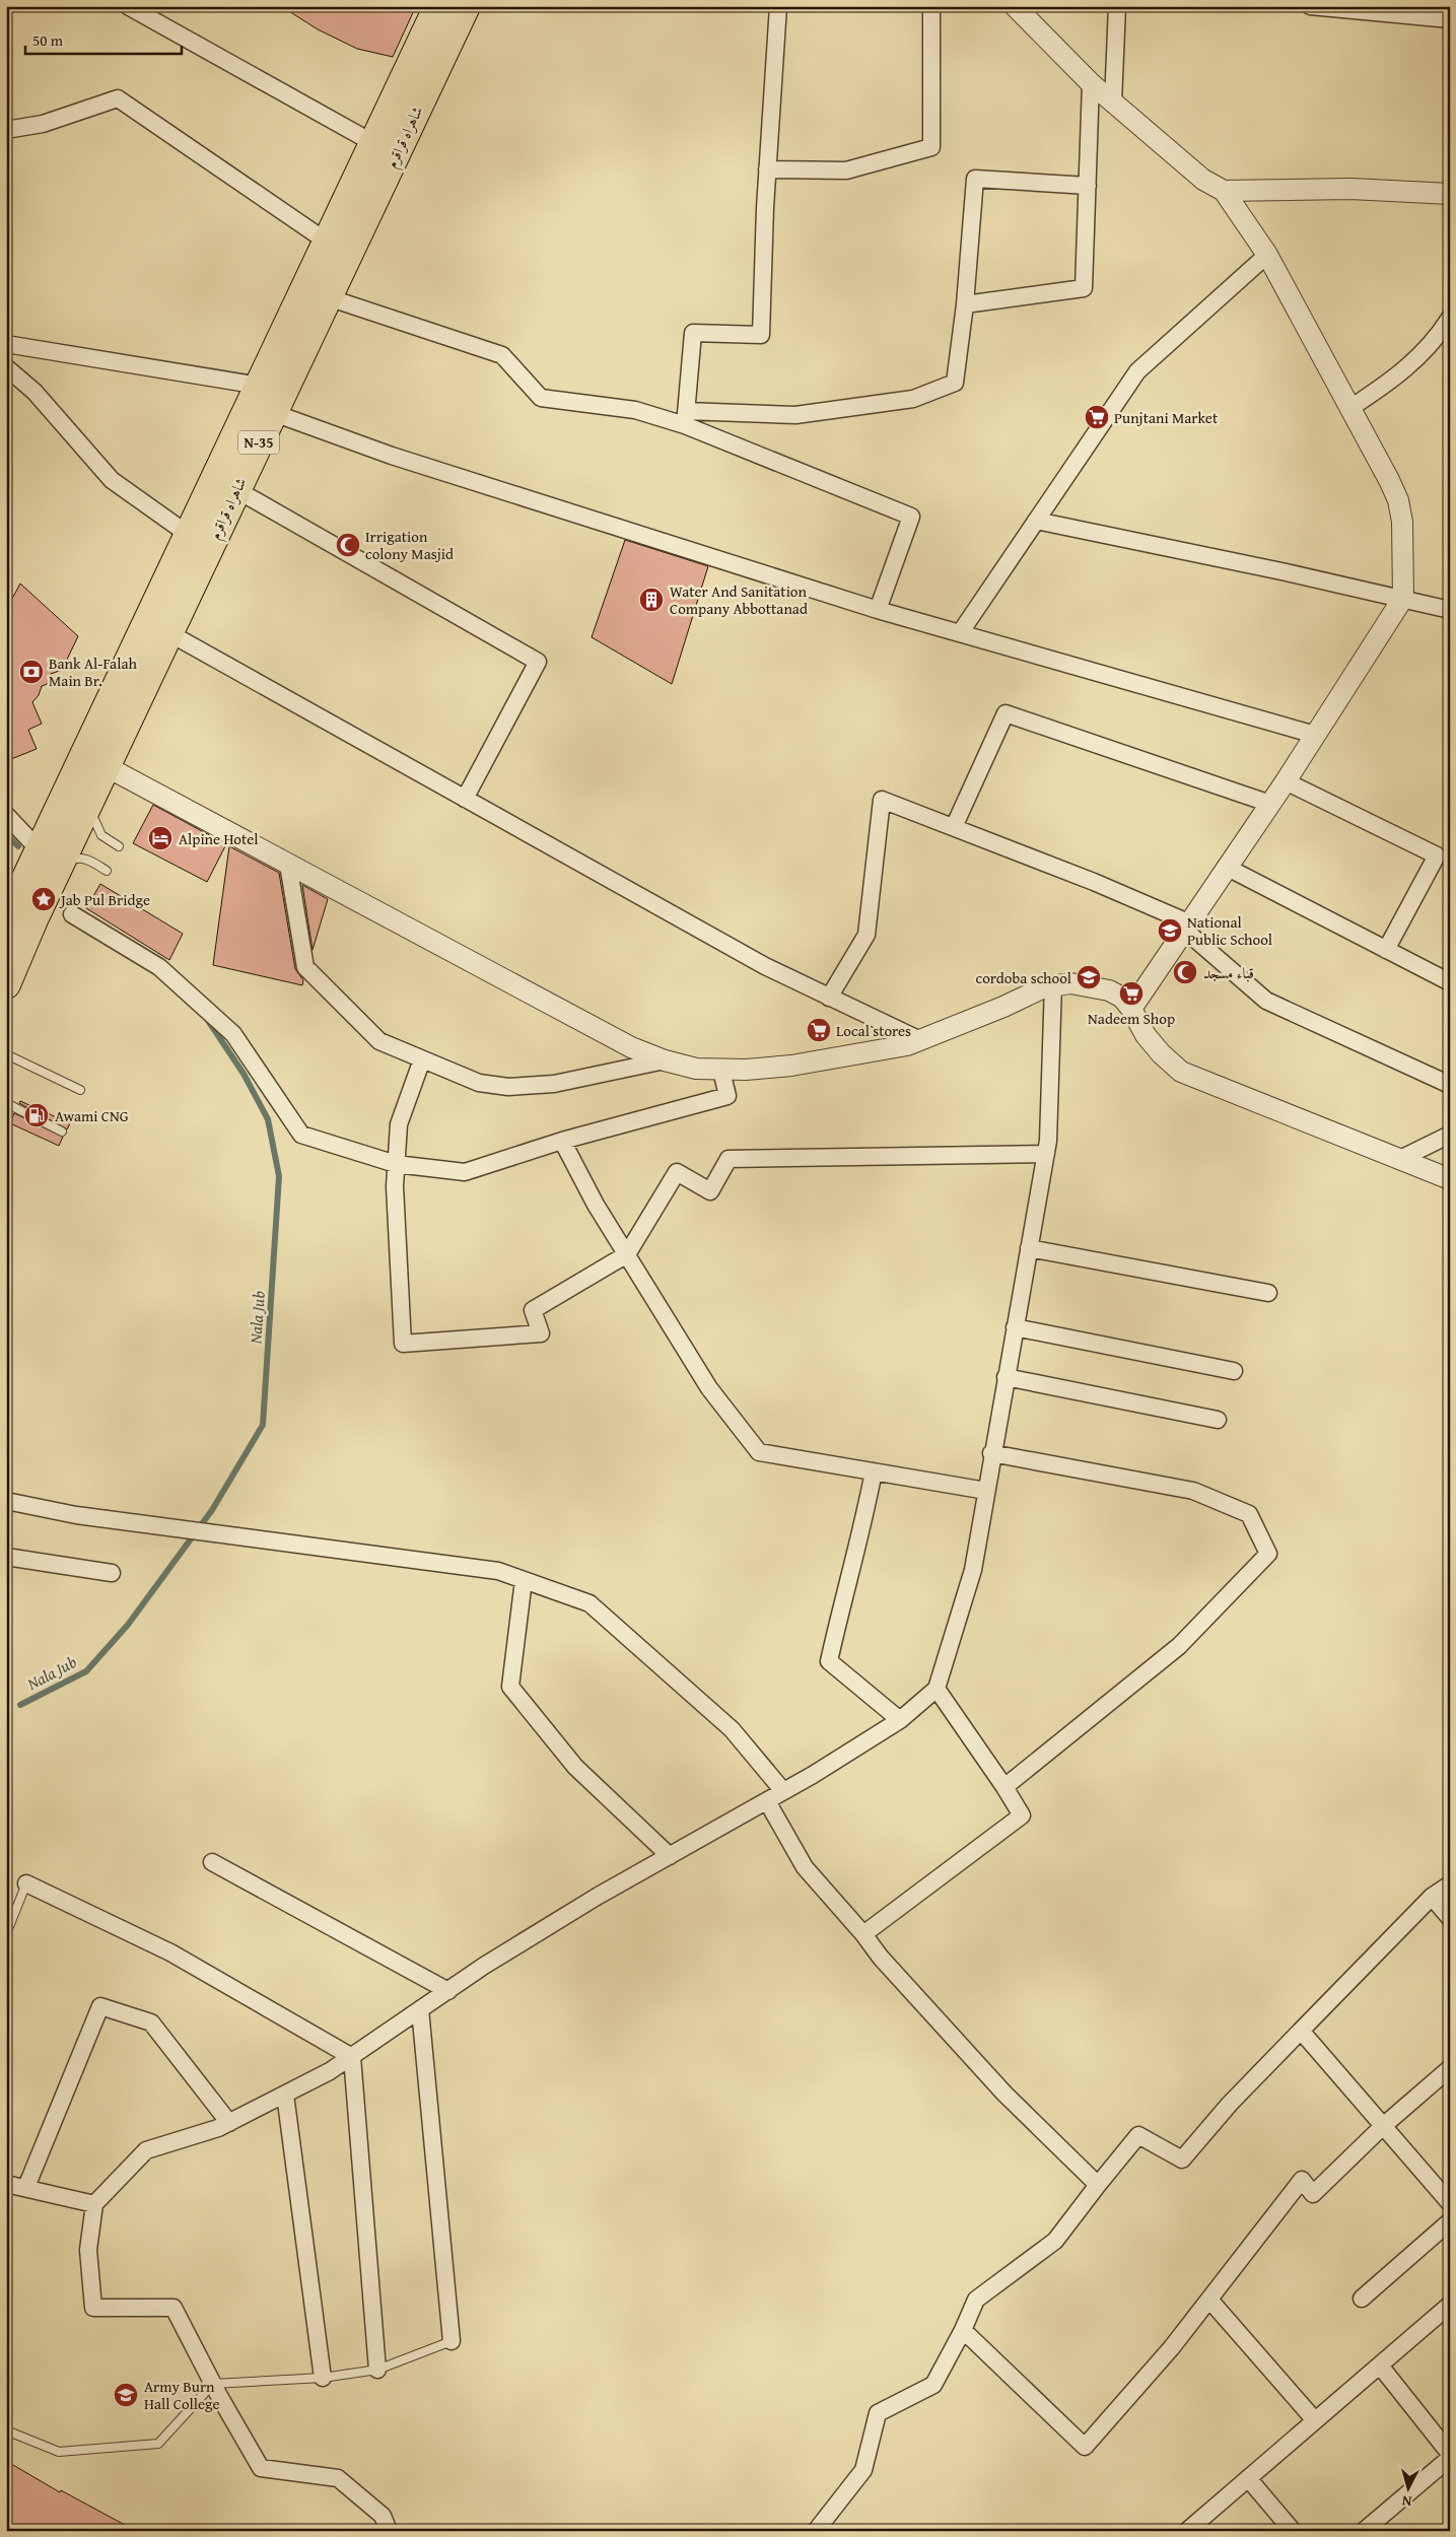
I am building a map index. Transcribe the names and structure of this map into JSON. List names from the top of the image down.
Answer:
{
  "streets": {
    "highway": ["شاہراہ قراقرم", "N-35"]
  },
  "water": ["Nala Jub"],
  "places": {
    "supermarket": ["Punjtani Market", "Nadeem Shop", "Local stores"],
    "mosque": ["Irrigation colony Masjid", "قباء مسجد"],
    "building": ["Water And Sanitation Company Abbottanad"],
    "bank": ["Bank Al-Falah Main Br."],
    "hotel": ["Alpine Hotel"],
    "place": ["Jab Pul Bridge"],
    "school or university": ["National Public School", "cordoba school", "Army Burn Hall College"],
    "fuel station": ["Awami CNG"]
  },
  "scale_bar": "50 m",
  "north": "bottom"
}
